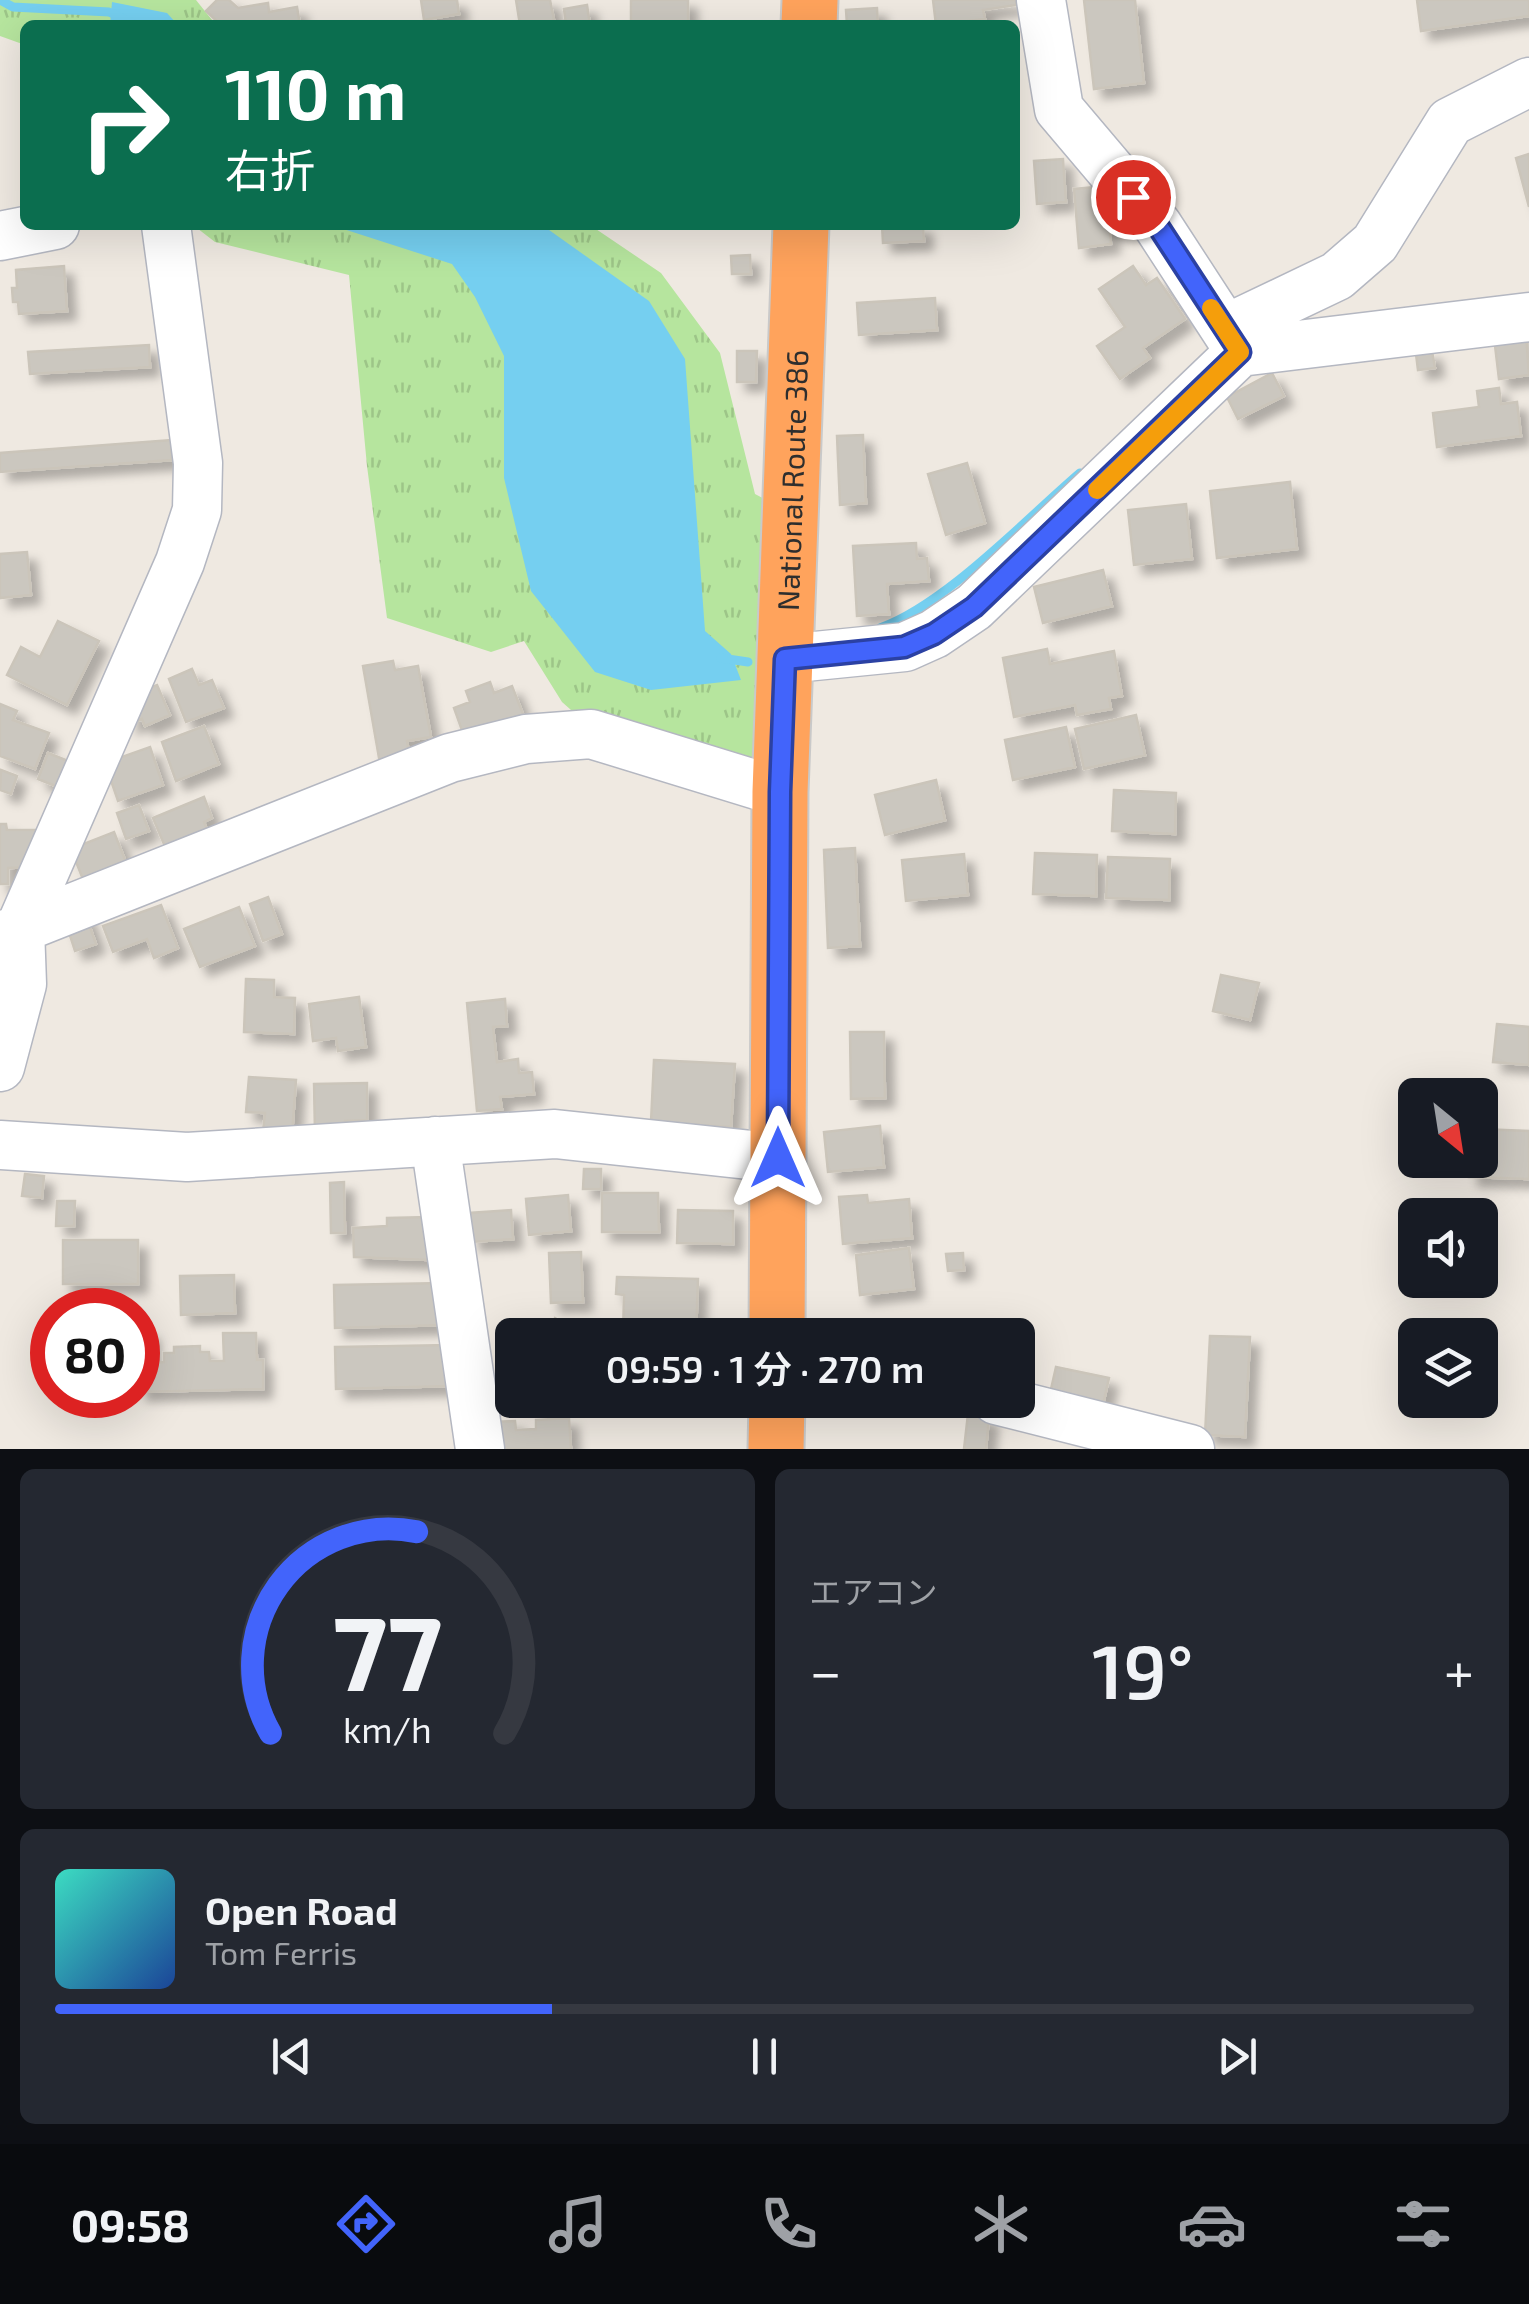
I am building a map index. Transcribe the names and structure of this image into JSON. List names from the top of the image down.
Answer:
{
  "streets": {
    "highway": ["National Route 386"]
  },
  "north": "bottom right",
  "page": {
    "turn": ["110 m", "右折"],
    "limit": "80",
    "trip": "09:59 · 1 分 · 270 m",
    "tile": "エアコン",
    "heat": ["−", "19°", "+"],
    "song": ["Open Road", "Tom Ferris"],
    "tabs": "09:58",
    "gauge": ["77", "km/h"]
  }
}
